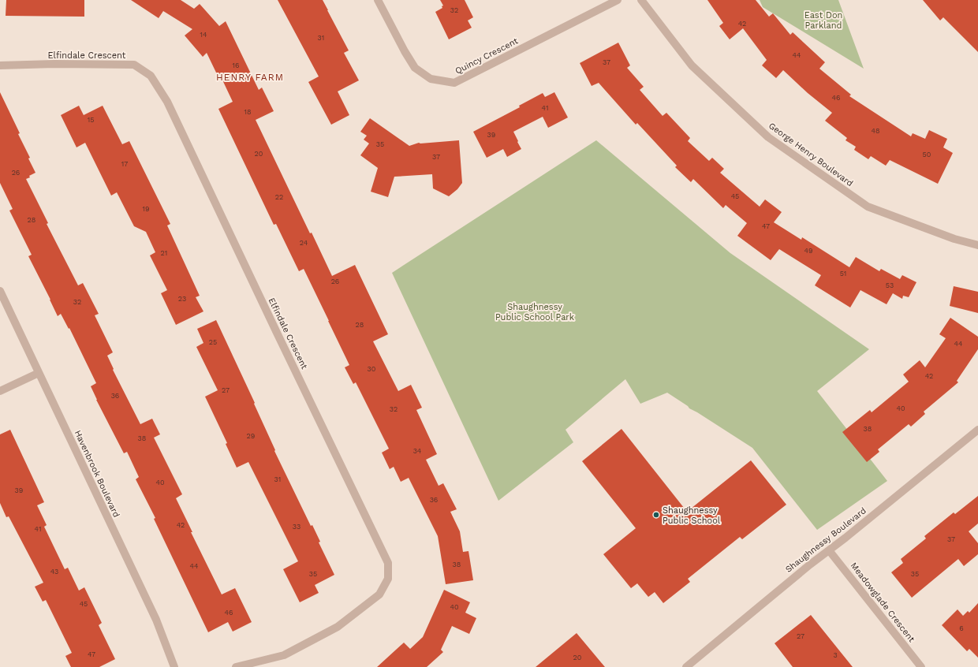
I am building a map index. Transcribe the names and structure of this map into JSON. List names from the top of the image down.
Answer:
{
  "streets": {
    "street": [
      "Elfindale Crescent",
      "Quincy Crescent",
      "George Henry Boulevard",
      "Havenbrook Boulevard",
      "Shaughnessy Boulevard",
      "Meadowglade Crescent"
    ]
  },
  "crossings": [
    ["Shaughnessy Boulevard", "Meadowglade Crescent"]
  ],
  "districts": ["HENRY FARM"],
  "parks": ["East Don Parkland", "Shaughnessy Public School Park"],
  "places": ["Shaughnessy Public School"],
  "house_numbers": [
    "32",
    "42",
    "14",
    "31",
    "44",
    "37",
    "16",
    "46",
    "41",
    "18",
    "15",
    "48",
    "39",
    "35",
    "20",
    "50",
    "37",
    "17",
    "26",
    "45",
    "22",
    "19",
    "28",
    "47",
    "24",
    "49",
    "21",
    "51",
    "26",
    "53",
    "23",
    "32",
    "28",
    "25",
    "44",
    "30",
    "42",
    "27",
    "36",
    "40",
    "32",
    "38",
    "29",
    "38",
    "34",
    "31",
    "40",
    "39",
    "36",
    "42",
    "33",
    "41",
    "37",
    "38",
    "44",
    "43",
    "35",
    "35",
    "45",
    "40",
    "46",
    "6",
    "27",
    "47",
    "3",
    "20"
  ]
}
